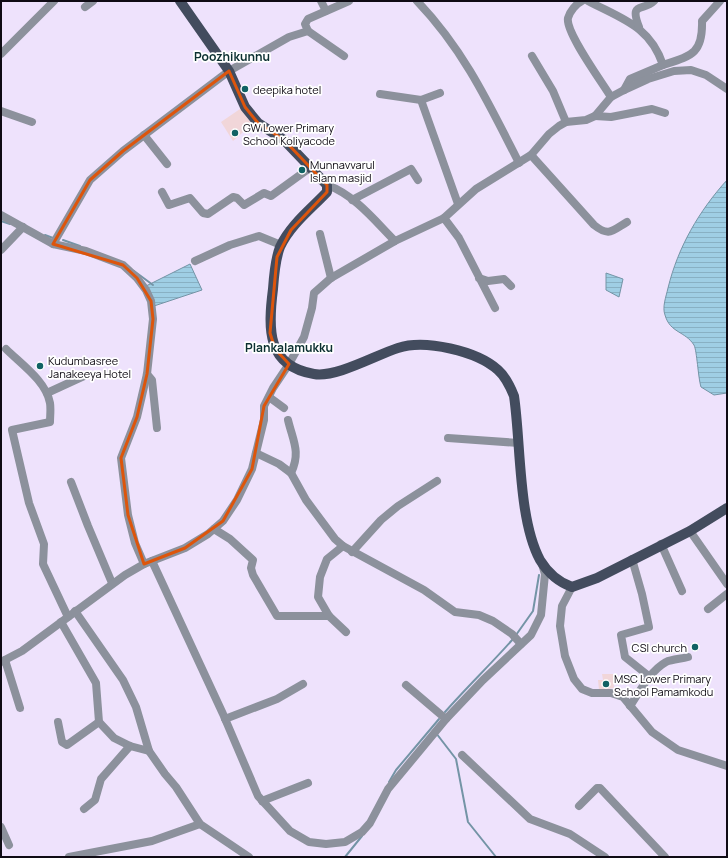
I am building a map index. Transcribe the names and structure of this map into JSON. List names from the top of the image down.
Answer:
{
  "districts": ["Poozhikunnu", "Plankalamukku"],
  "places": [
    "deepika hotel",
    "GW Lower Primary School Koliyacode",
    "Munnavvarul Islam masjid",
    "Kudumbasree Janakeeya Hotel",
    "CSI church",
    "MSC Lower Primary School Pamamkodu"
  ]
}
